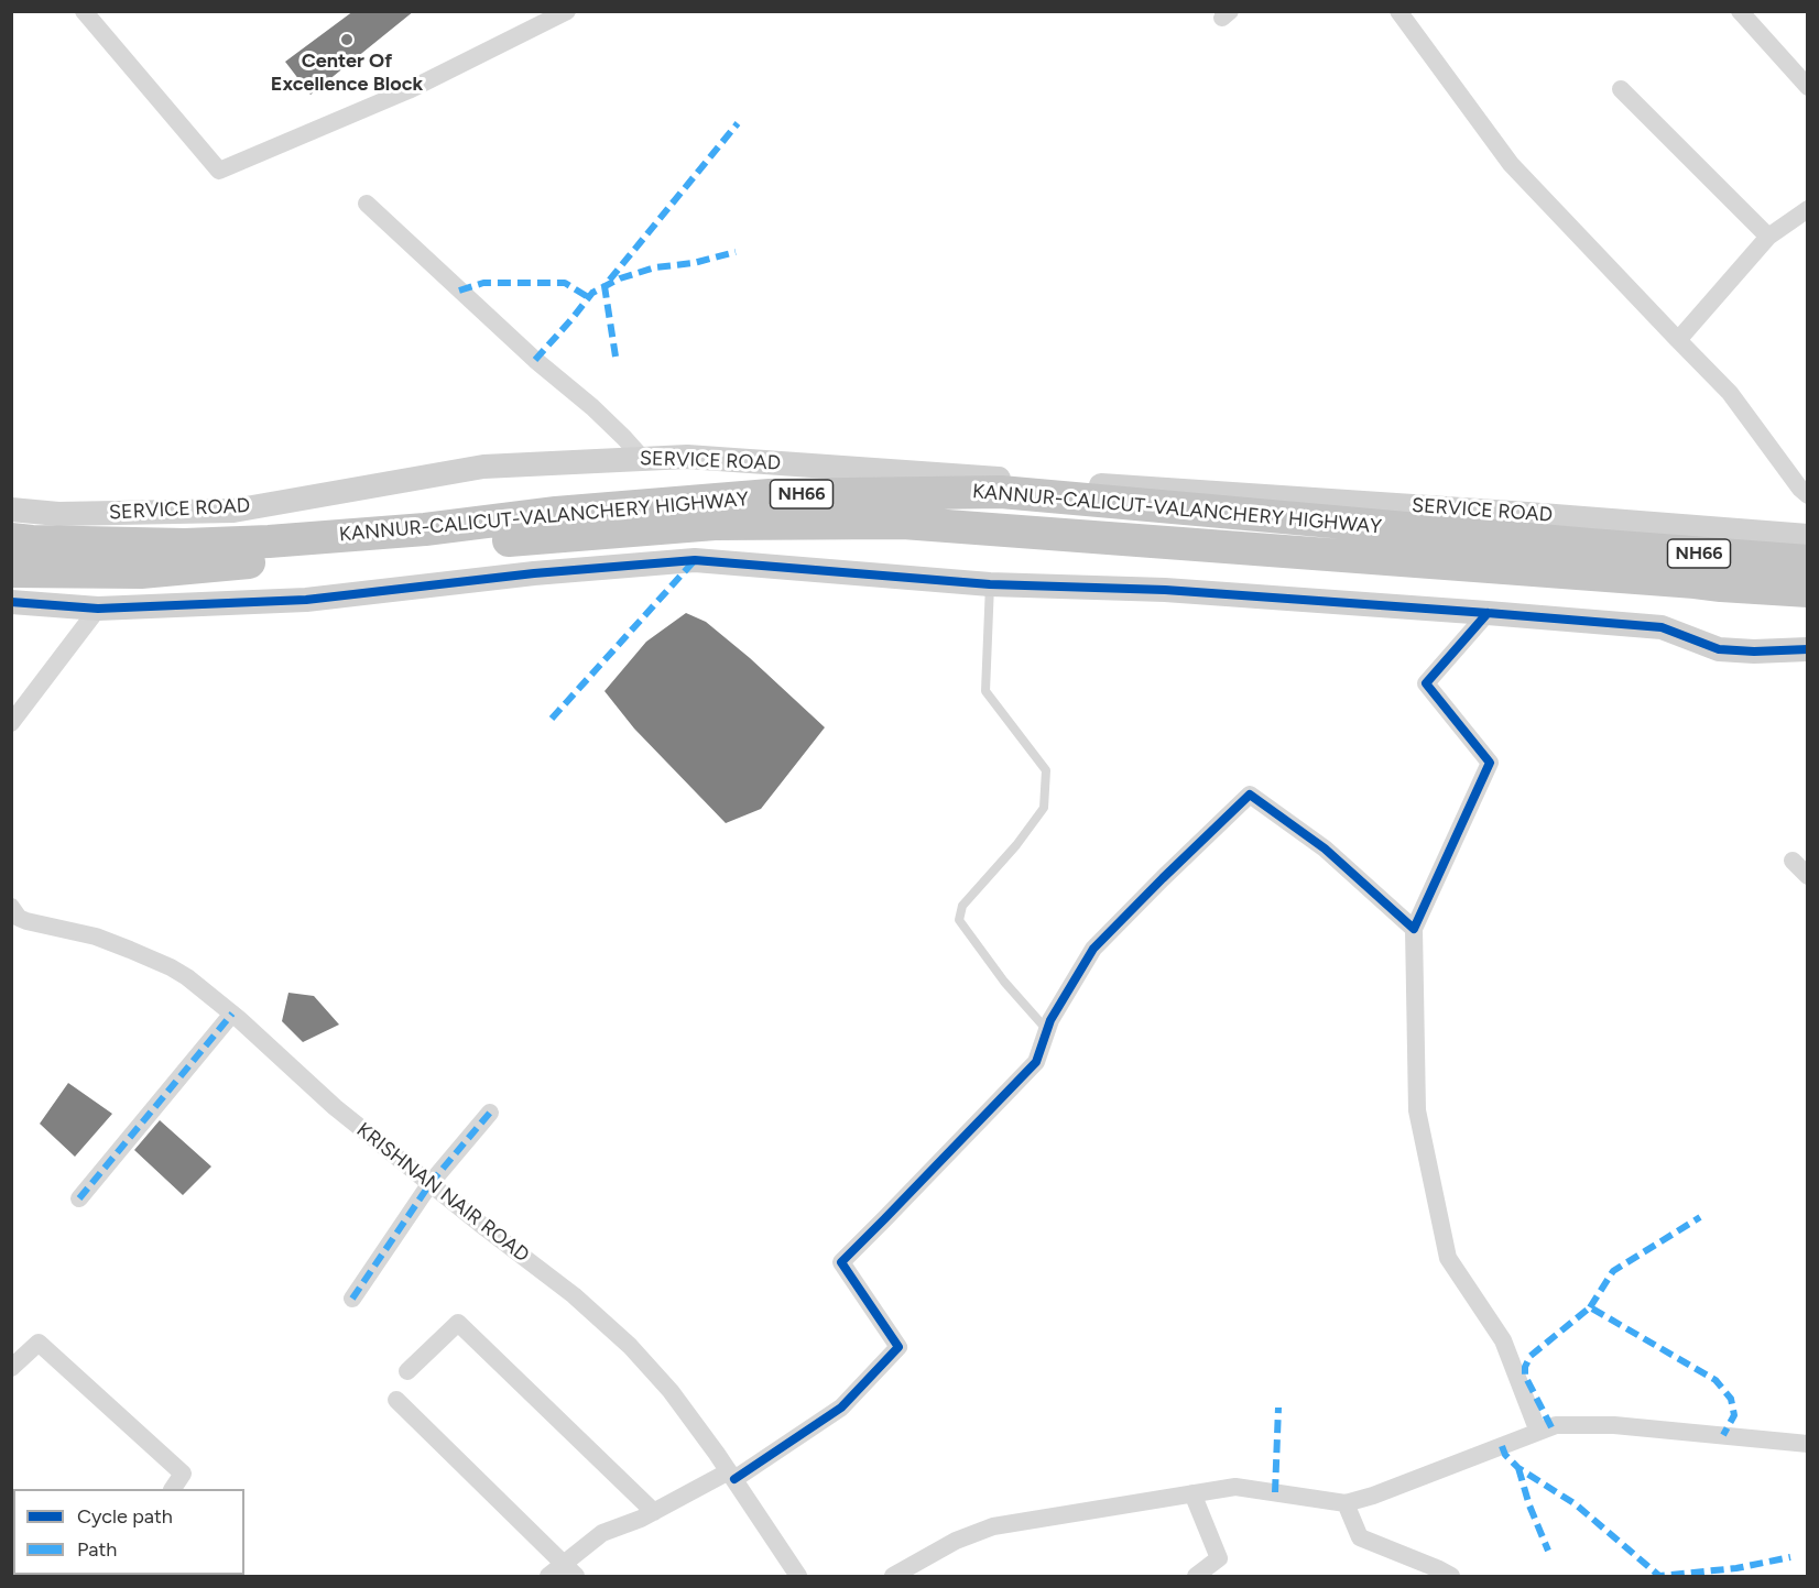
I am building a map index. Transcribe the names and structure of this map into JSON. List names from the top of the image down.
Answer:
{
  "streets": {
    "highway": ["NH66", "KANNUR-CALICUT-VALANCHERY HIGHWAY"],
    "street": ["SERVICE ROAD", "KRISHNAN NAIR ROAD"]
  },
  "places": ["Center Of Excellence Block"],
  "legend": ["Cycle path", "Path"]
}
